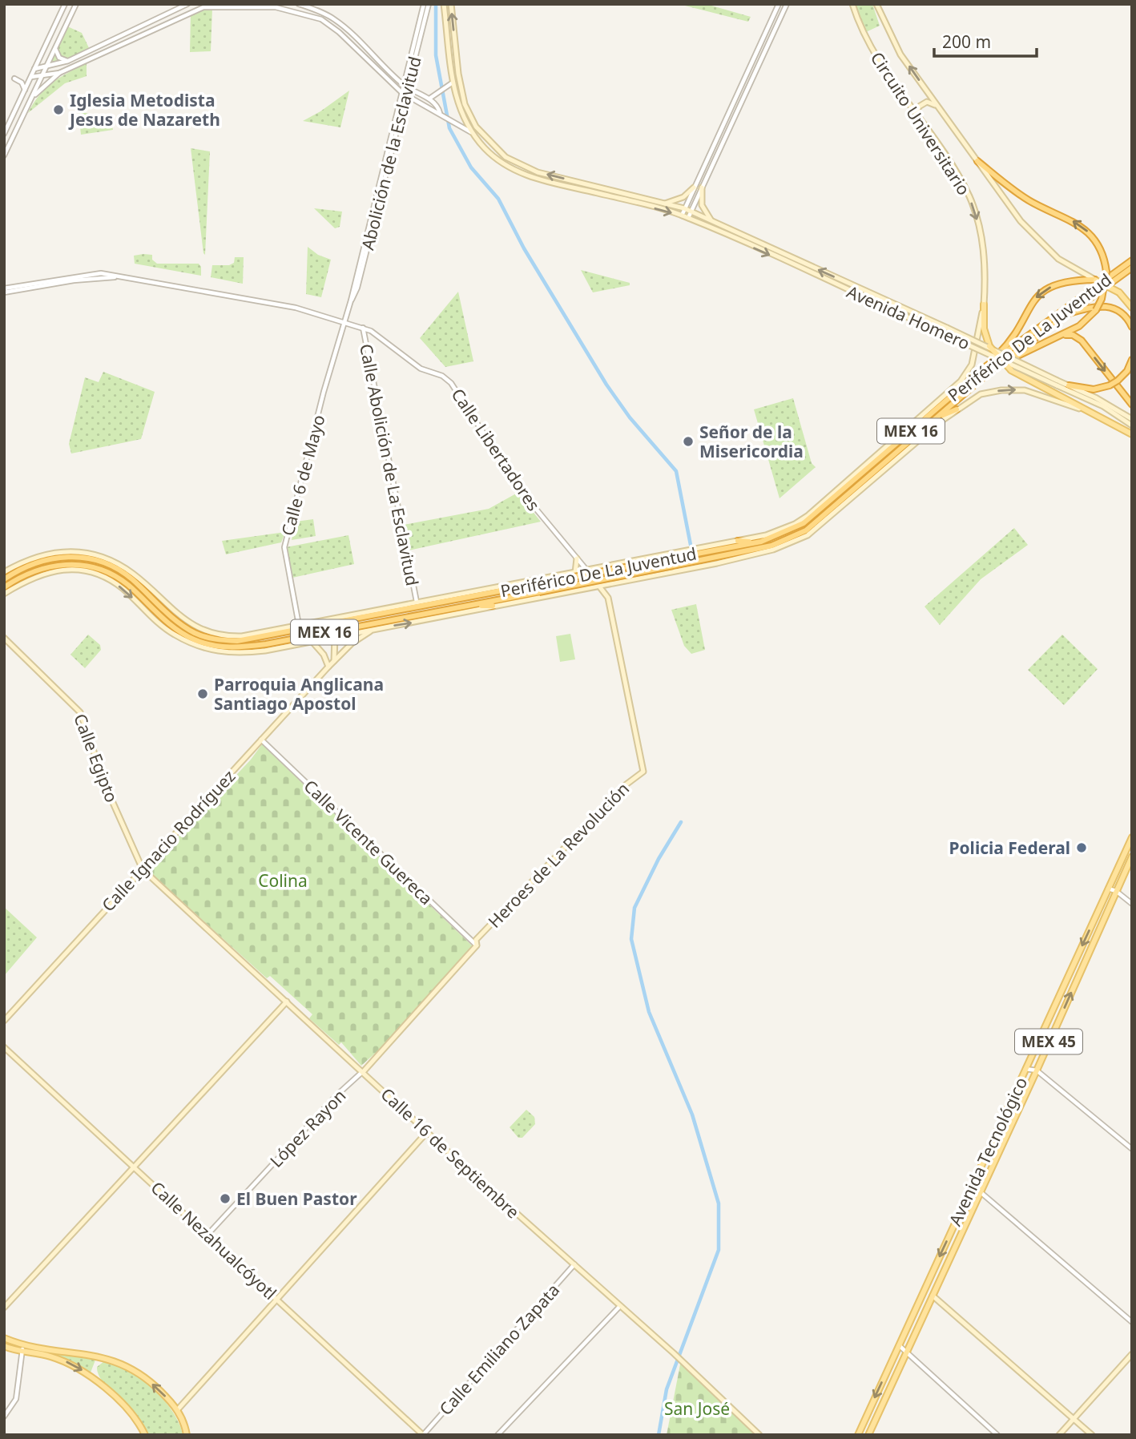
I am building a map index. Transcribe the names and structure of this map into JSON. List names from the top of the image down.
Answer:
{
  "streets": {
    "highway": ["Periférico De La Juventud", "MEX 16"],
    "main road": [
      "Circuito Universitario",
      "Avenida Homero",
      "Calle Libertadores",
      "Calle Egipto",
      "Calle Ignacio Rodríguez",
      "Heroes de La Revolución",
      "MEX 45",
      "Avenida Tecnológico",
      "Calle 16 de Septiembre",
      "Calle Nezahualcóyotl"
    ],
    "street": [
      "Abolición de la Esclavitud",
      "Calle Abolición de La Esclavitud",
      "Calle 6 de Mayo",
      "Calle Vicente Guereca",
      "López Rayon",
      "Calle Emiliano Zapata"
    ]
  },
  "crossings": [
    ["Circuito Universitario", "Periférico De La Juventud"],
    ["Abolición de la Esclavitud", "Calle Libertadores"],
    ["Abolición de la Esclavitud", "Calle 6 de Mayo"],
    ["Periférico De La Juventud", "Calle Libertadores"],
    ["Periférico De La Juventud", "Calle Abolición de La Esclavitud"],
    ["Periférico De La Juventud", "Calle 6 de Mayo"],
    ["Periférico De La Juventud", "Calle Ignacio Rodríguez"],
    ["Calle Libertadores", "Calle Abolición de La Esclavitud"],
    ["Calle Libertadores", "Calle 6 de Mayo"],
    ["Calle Libertadores", "Heroes de La Revolución"],
    ["Calle Egipto", "Calle Ignacio Rodríguez"],
    ["Calle Egipto", "Calle 16 de Septiembre"],
    ["Calle Ignacio Rodríguez", "Calle Vicente Guereca"],
    ["Calle Ignacio Rodríguez", "Calle 16 de Septiembre"],
    ["Calle Vicente Guereca", "Heroes de La Revolución"],
    ["Heroes de La Revolución", "López Rayon"],
    ["Heroes de La Revolución", "Calle 16 de Septiembre"],
    ["López Rayon", "Calle 16 de Septiembre"],
    ["López Rayon", "Calle Nezahualcóyotl"],
    ["Calle 16 de Septiembre", "Calle Emiliano Zapata"],
    ["Calle Nezahualcóyotl", "Calle Emiliano Zapata"]
  ],
  "parks": ["Colina", "San José"],
  "places": [
    "Iglesia Metodista Jesus de Nazareth",
    "Señor de la Misericordia",
    "Parroquia Anglicana Santiago Apostol",
    "Policia Federal",
    "El Buen Pastor"
  ],
  "scale_bar": "200 m"
}
